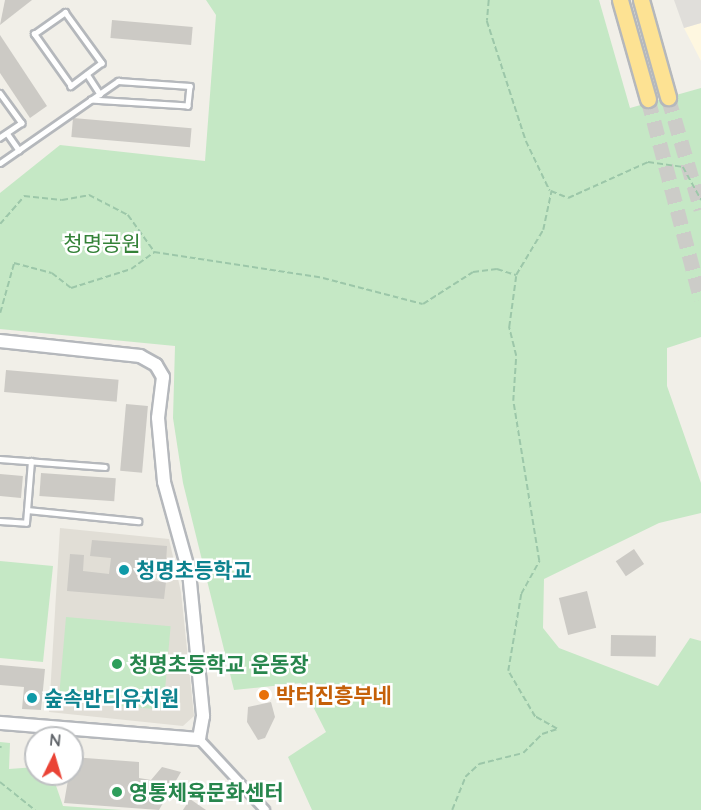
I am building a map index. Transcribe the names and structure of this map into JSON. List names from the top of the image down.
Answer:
{
  "parks": ["청명공원"],
  "places": [
    "청명초등학교",
    "청명초등학교 운동장",
    "박터진흥부네",
    "숲속반디유치원",
    "영통체육문화센터"
  ],
  "north": "top"
}
